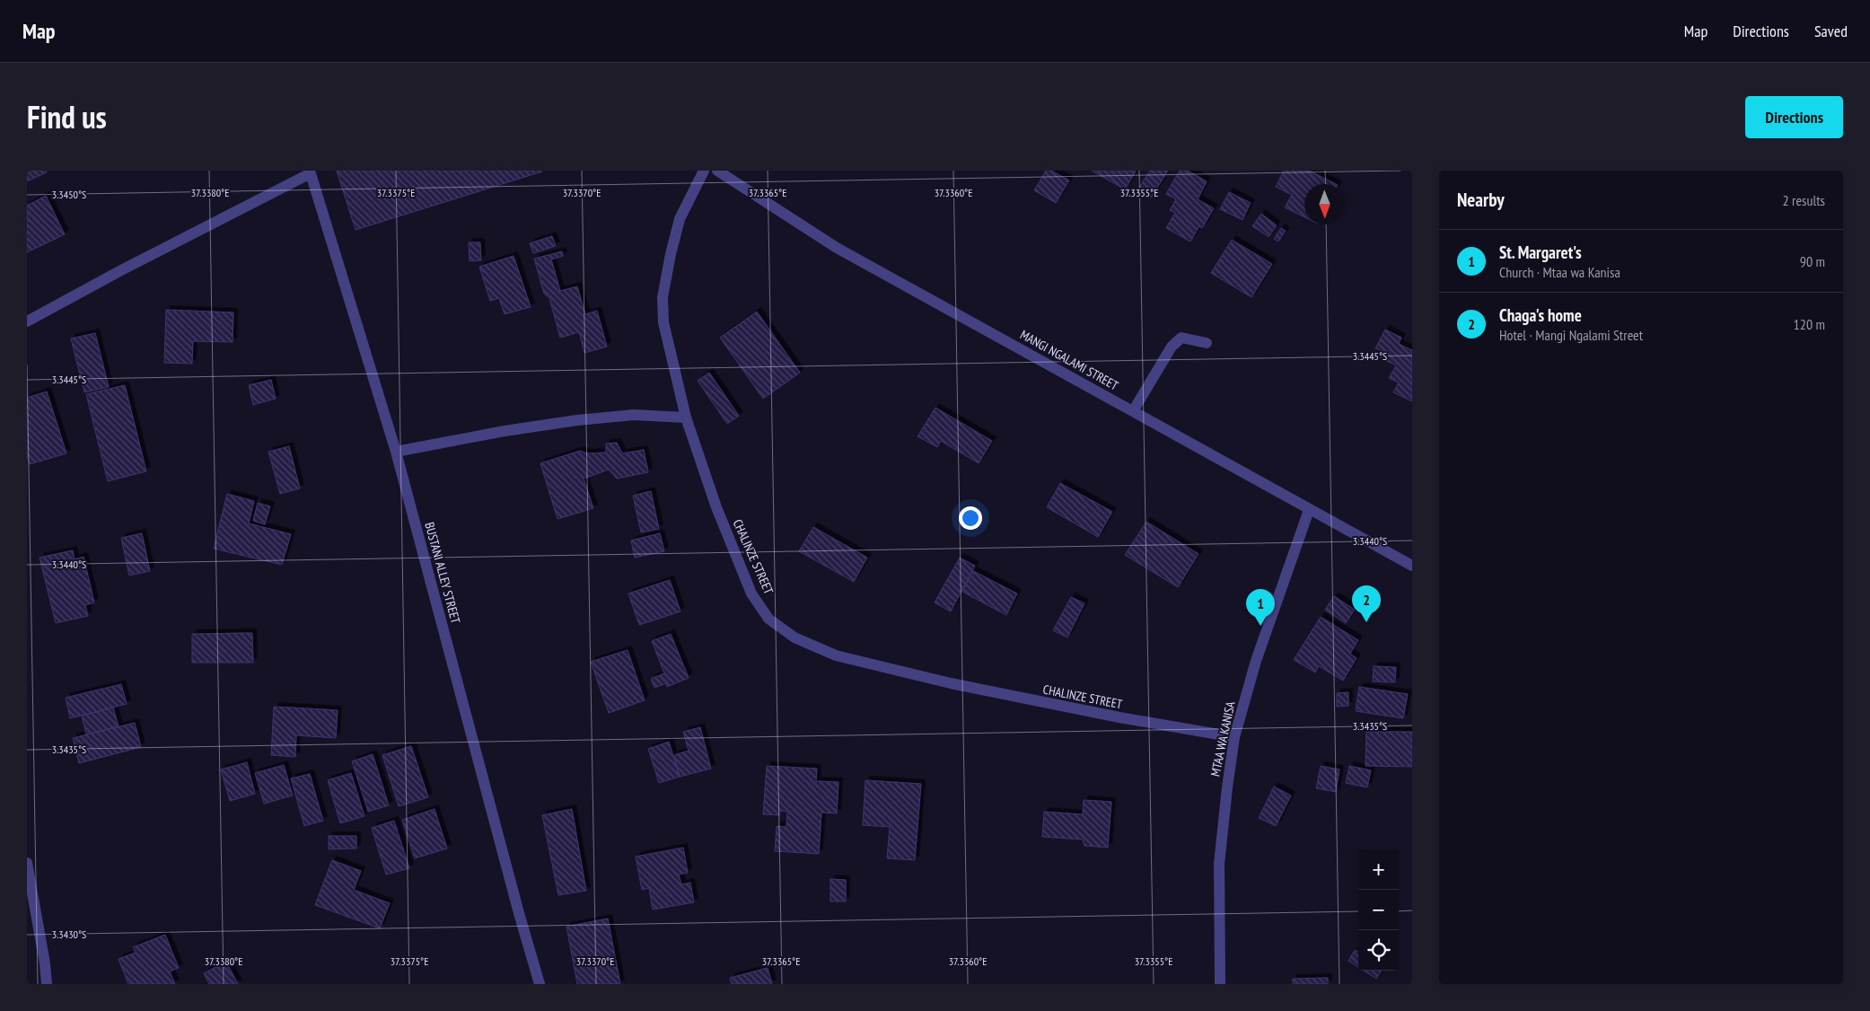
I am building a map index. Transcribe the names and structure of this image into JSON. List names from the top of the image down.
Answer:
{
  "streets": {
    "street": [
      "MANGI NGALAMI STREET",
      "CHALINZE STREET",
      "BUSTANI ALLEY STREET",
      "MTAA WA KANISA"
    ]
  },
  "crossings": [
    ["MANGI NGALAMI STREET", "MTAA WA KANISA"],
    ["CHALINZE STREET", "MTAA WA KANISA"]
  ],
  "north": "bottom",
  "page": {
    "header": "Map",
    "nav": ["Map", "Directions", "Saved"],
    "title": "Find us",
    "buttons": "Directions",
    "heading": ["Nearby", "2 results"],
    "list": [
      {
        "mark": "1",
        "name": "St. Margaret's",
        "note": "Church · Mtaa wa Kanisa",
        "value": "90 m"
      },
      {
        "mark": "2",
        "name": "Chaga's home",
        "note": "Hotel · Mangi Ngalami Street",
        "value": "120 m"
      }
    ],
    "pins": ["2", "1"],
    "map_buttons": ["+", "−"]
  },
  "coordinates": [
    "37.3380°E",
    "37.3375°E",
    "37.3370°E",
    "37.3365°E",
    "37.3360°E",
    "37.3355°E",
    "3.3450°S",
    "3.3445°S",
    "3.3440°S",
    "3.3435°S",
    "3.3430°S"
  ]
}
